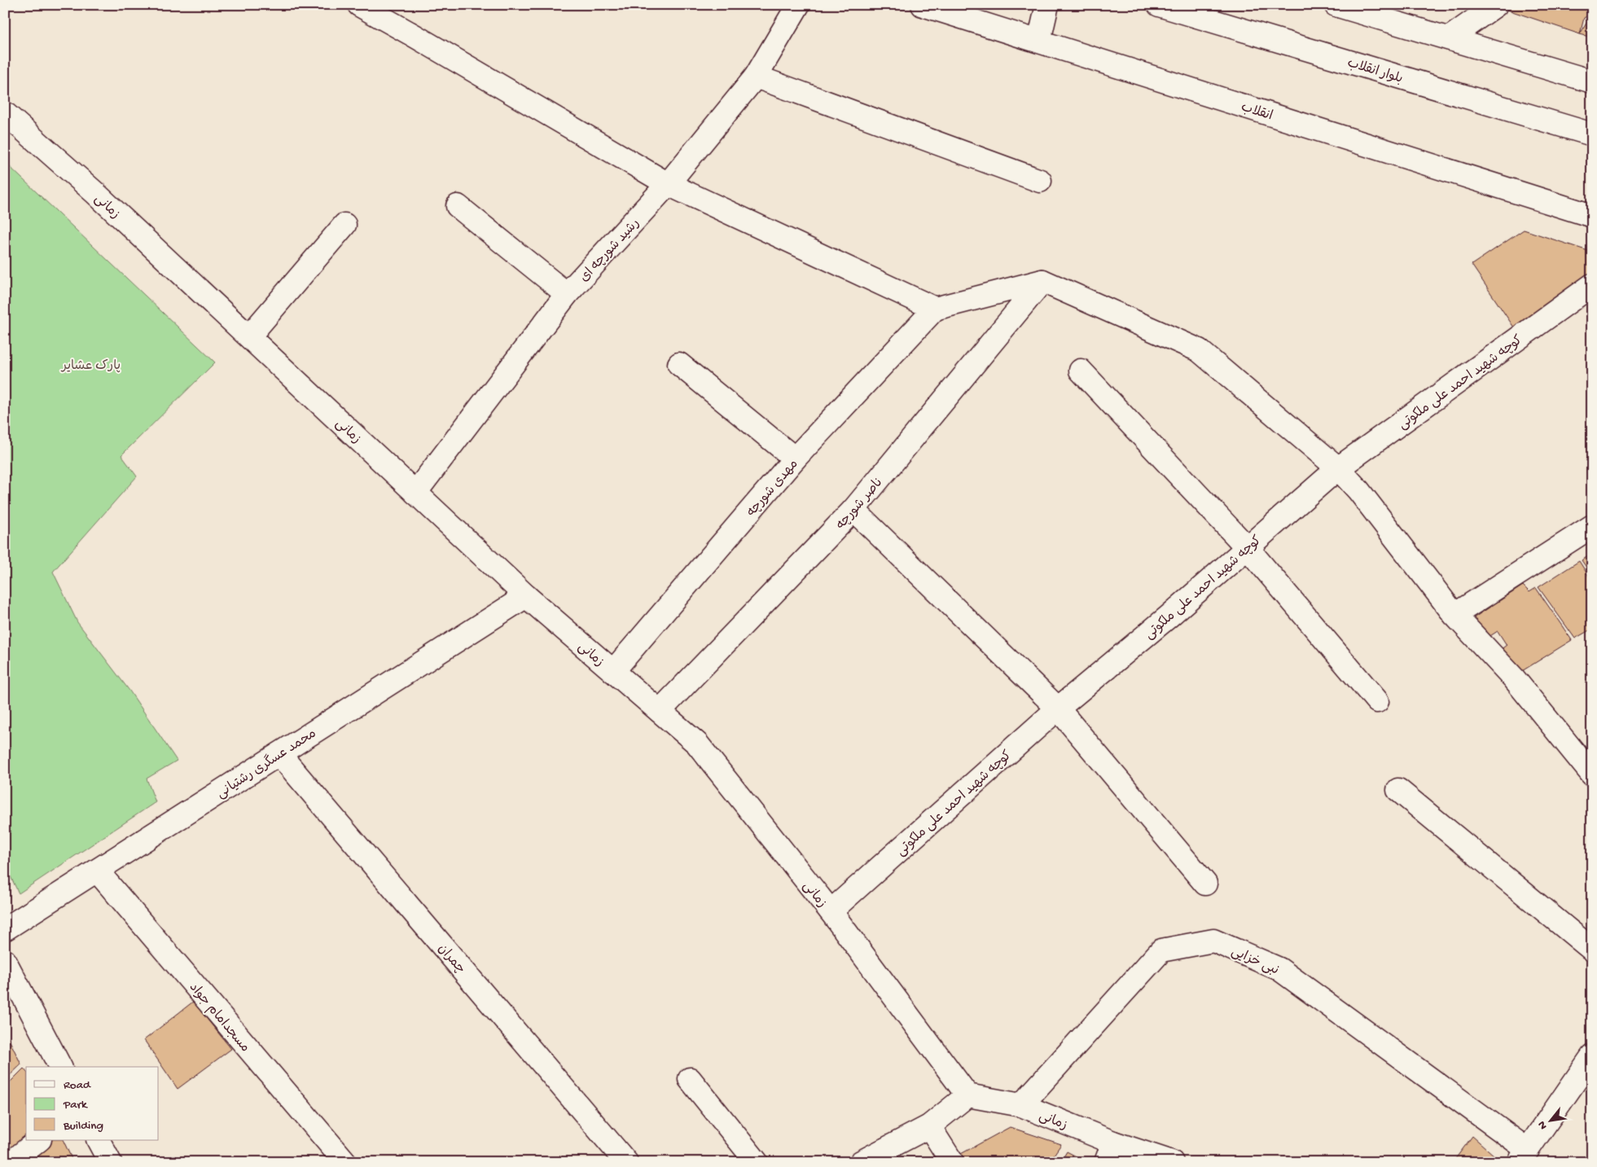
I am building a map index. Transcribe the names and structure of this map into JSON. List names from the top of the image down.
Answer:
{
  "streets": {
    "street": [
      "بلوار انقلاب",
      "انقلاب",
      "زمانی",
      "رشید شورچه ای",
      "کوچه شهید احمد علی ملکوتی",
      "مهدی شورچه",
      "ناصر شورچه",
      "محمد عسگری رشتیانی",
      "چمران",
      "نبی خزایی",
      "مسجدامام جواد"
    ]
  },
  "crossings": [
    ["زمانی", "رشید شورچه ای"],
    ["زمانی", "کوچه شهید احمد علی ملکوتی"],
    ["زمانی", "مهدی شورچه"],
    ["زمانی", "ناصر شورچه"],
    ["زمانی", "محمد عسگری رشتیانی"],
    ["زمانی", "نبی خزایی"],
    ["محمد عسگری رشتیانی", "چمران"],
    ["محمد عسگری رشتیانی", "مسجدامام جواد"]
  ],
  "parks": ["پارک عشایر"],
  "legend": ["Road", "Park", "Building"],
  "north": "bottom left"
}
